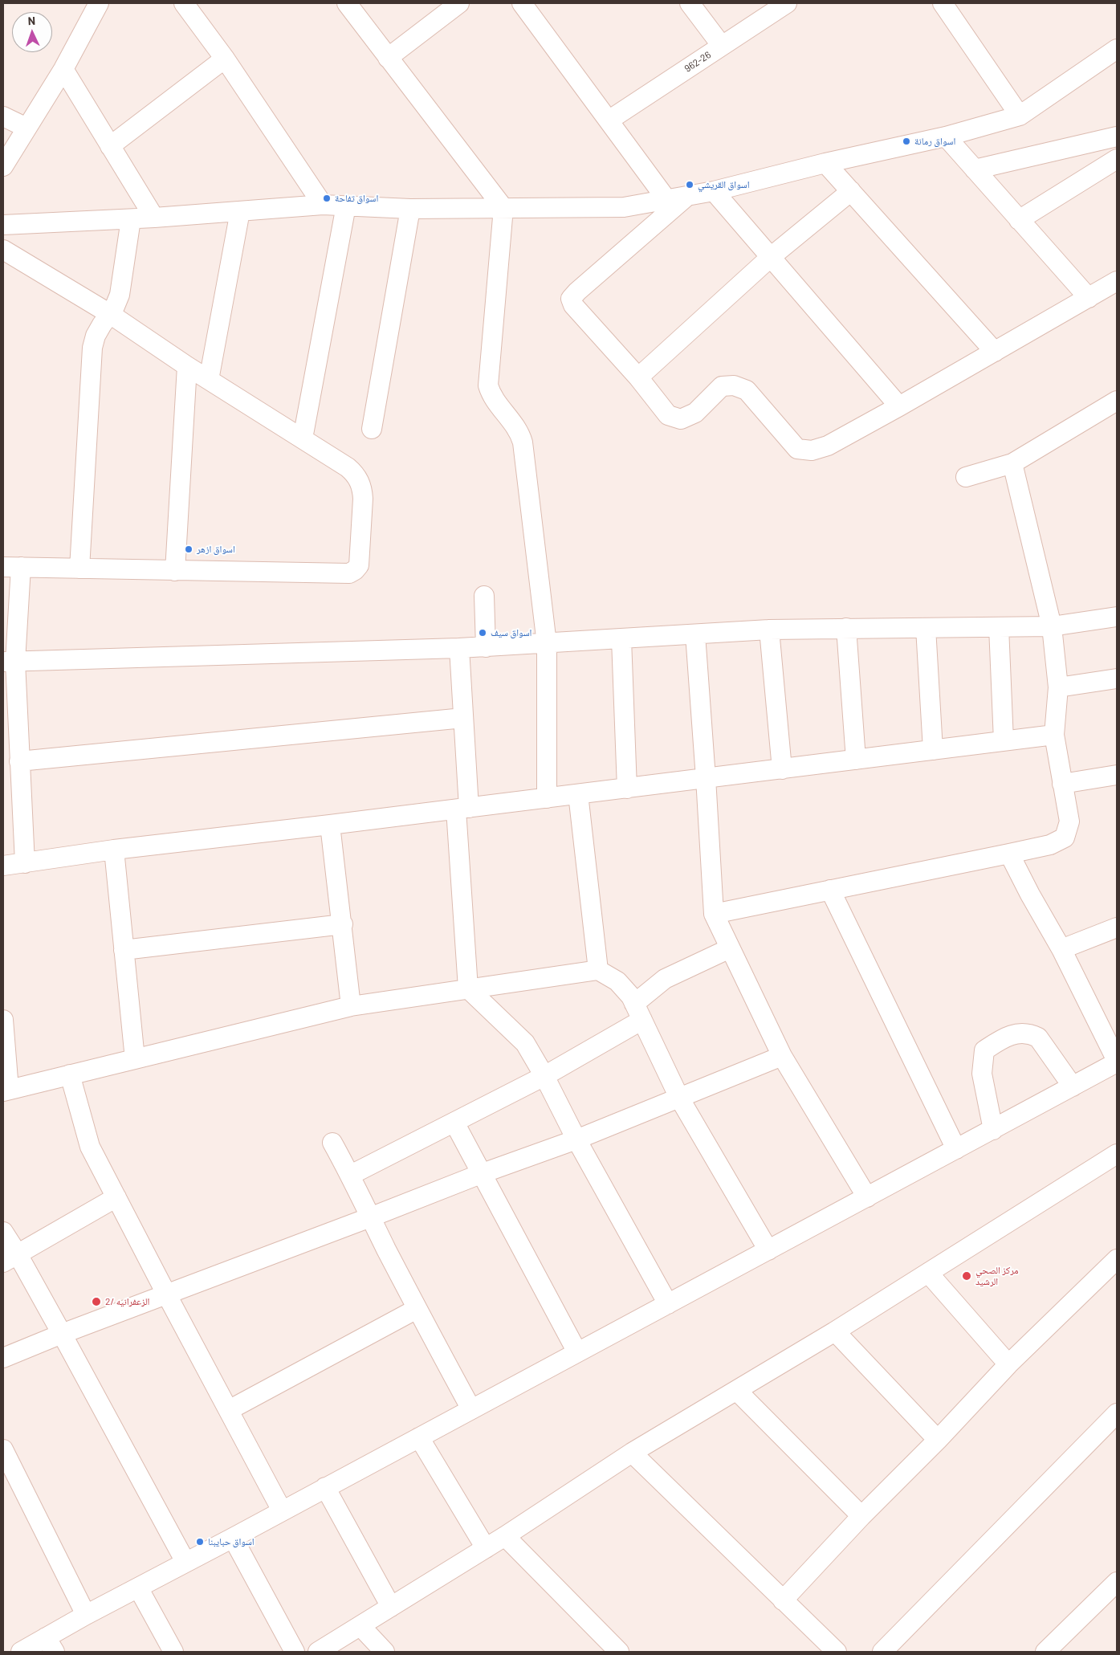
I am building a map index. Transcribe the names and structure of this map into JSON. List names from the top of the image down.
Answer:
{
  "streets": {
    "street": ["962-26"]
  },
  "places": [
    "اسواق رمانة",
    "اسواق القريشي",
    "اسواق تفاحة",
    "اسواق ازهر",
    "اسواق سيف",
    "مركز الصحي الرشيد",
    "الزعفرانيه /2",
    "اسواق حبايبنا"
  ],
  "north": "top"
}
